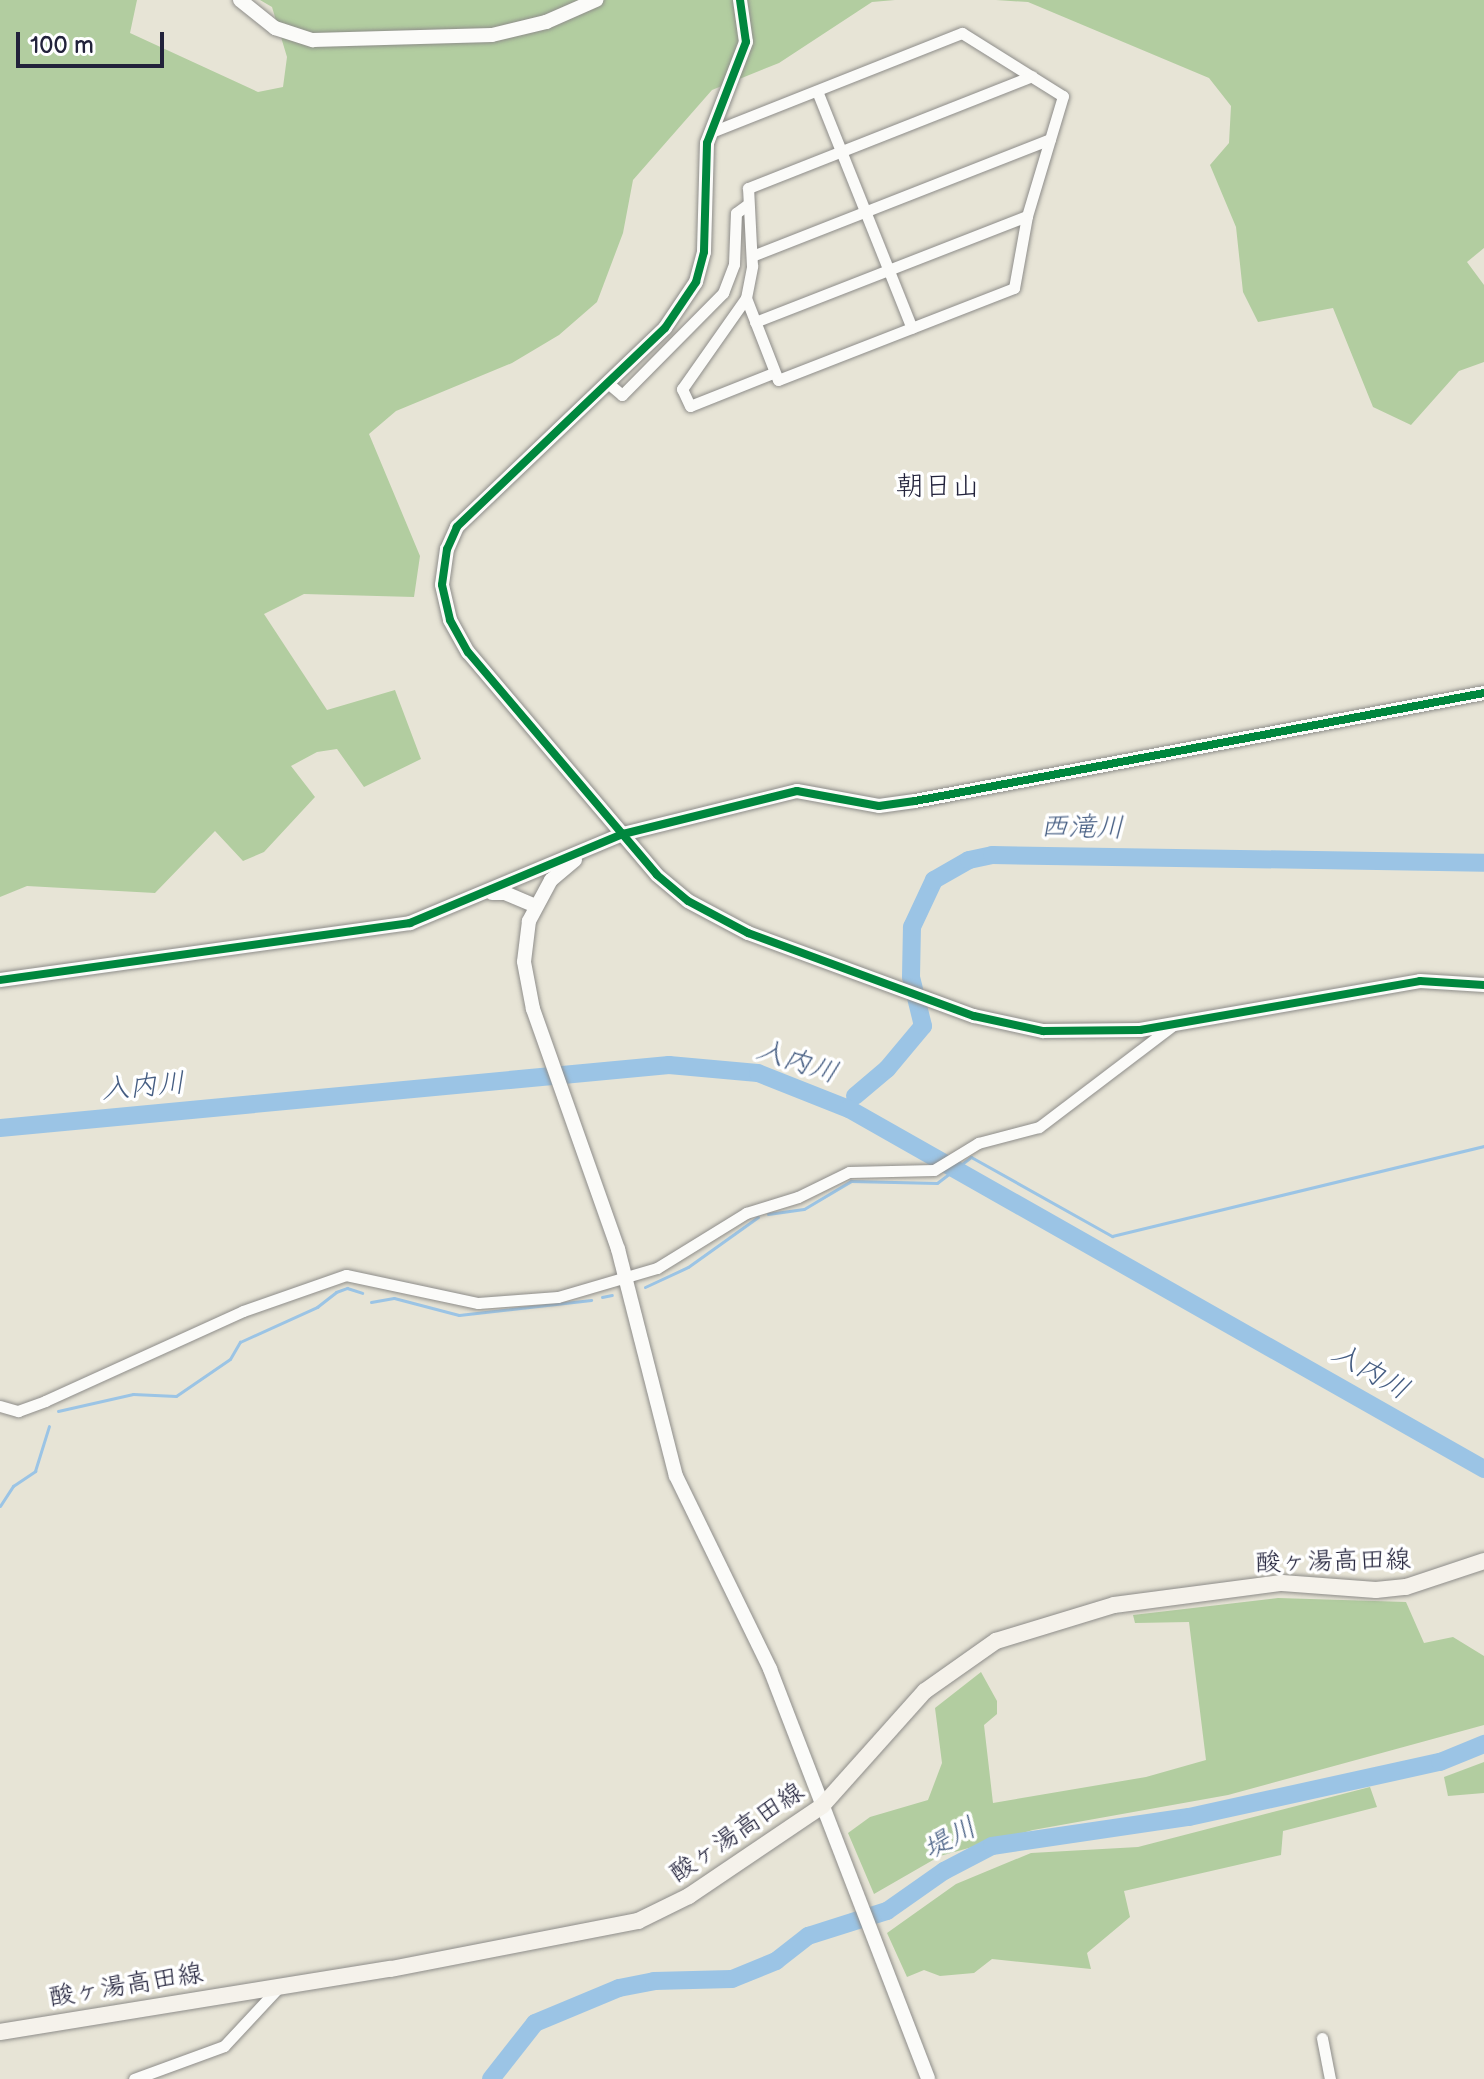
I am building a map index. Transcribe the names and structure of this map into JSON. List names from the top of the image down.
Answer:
{
  "streets": {
    "main road": ["酸ヶ湯高田線"]
  },
  "districts": ["朝日山"],
  "water": ["西滝川", "入内川", "堤川"],
  "scale_bar": "100 m"
}
